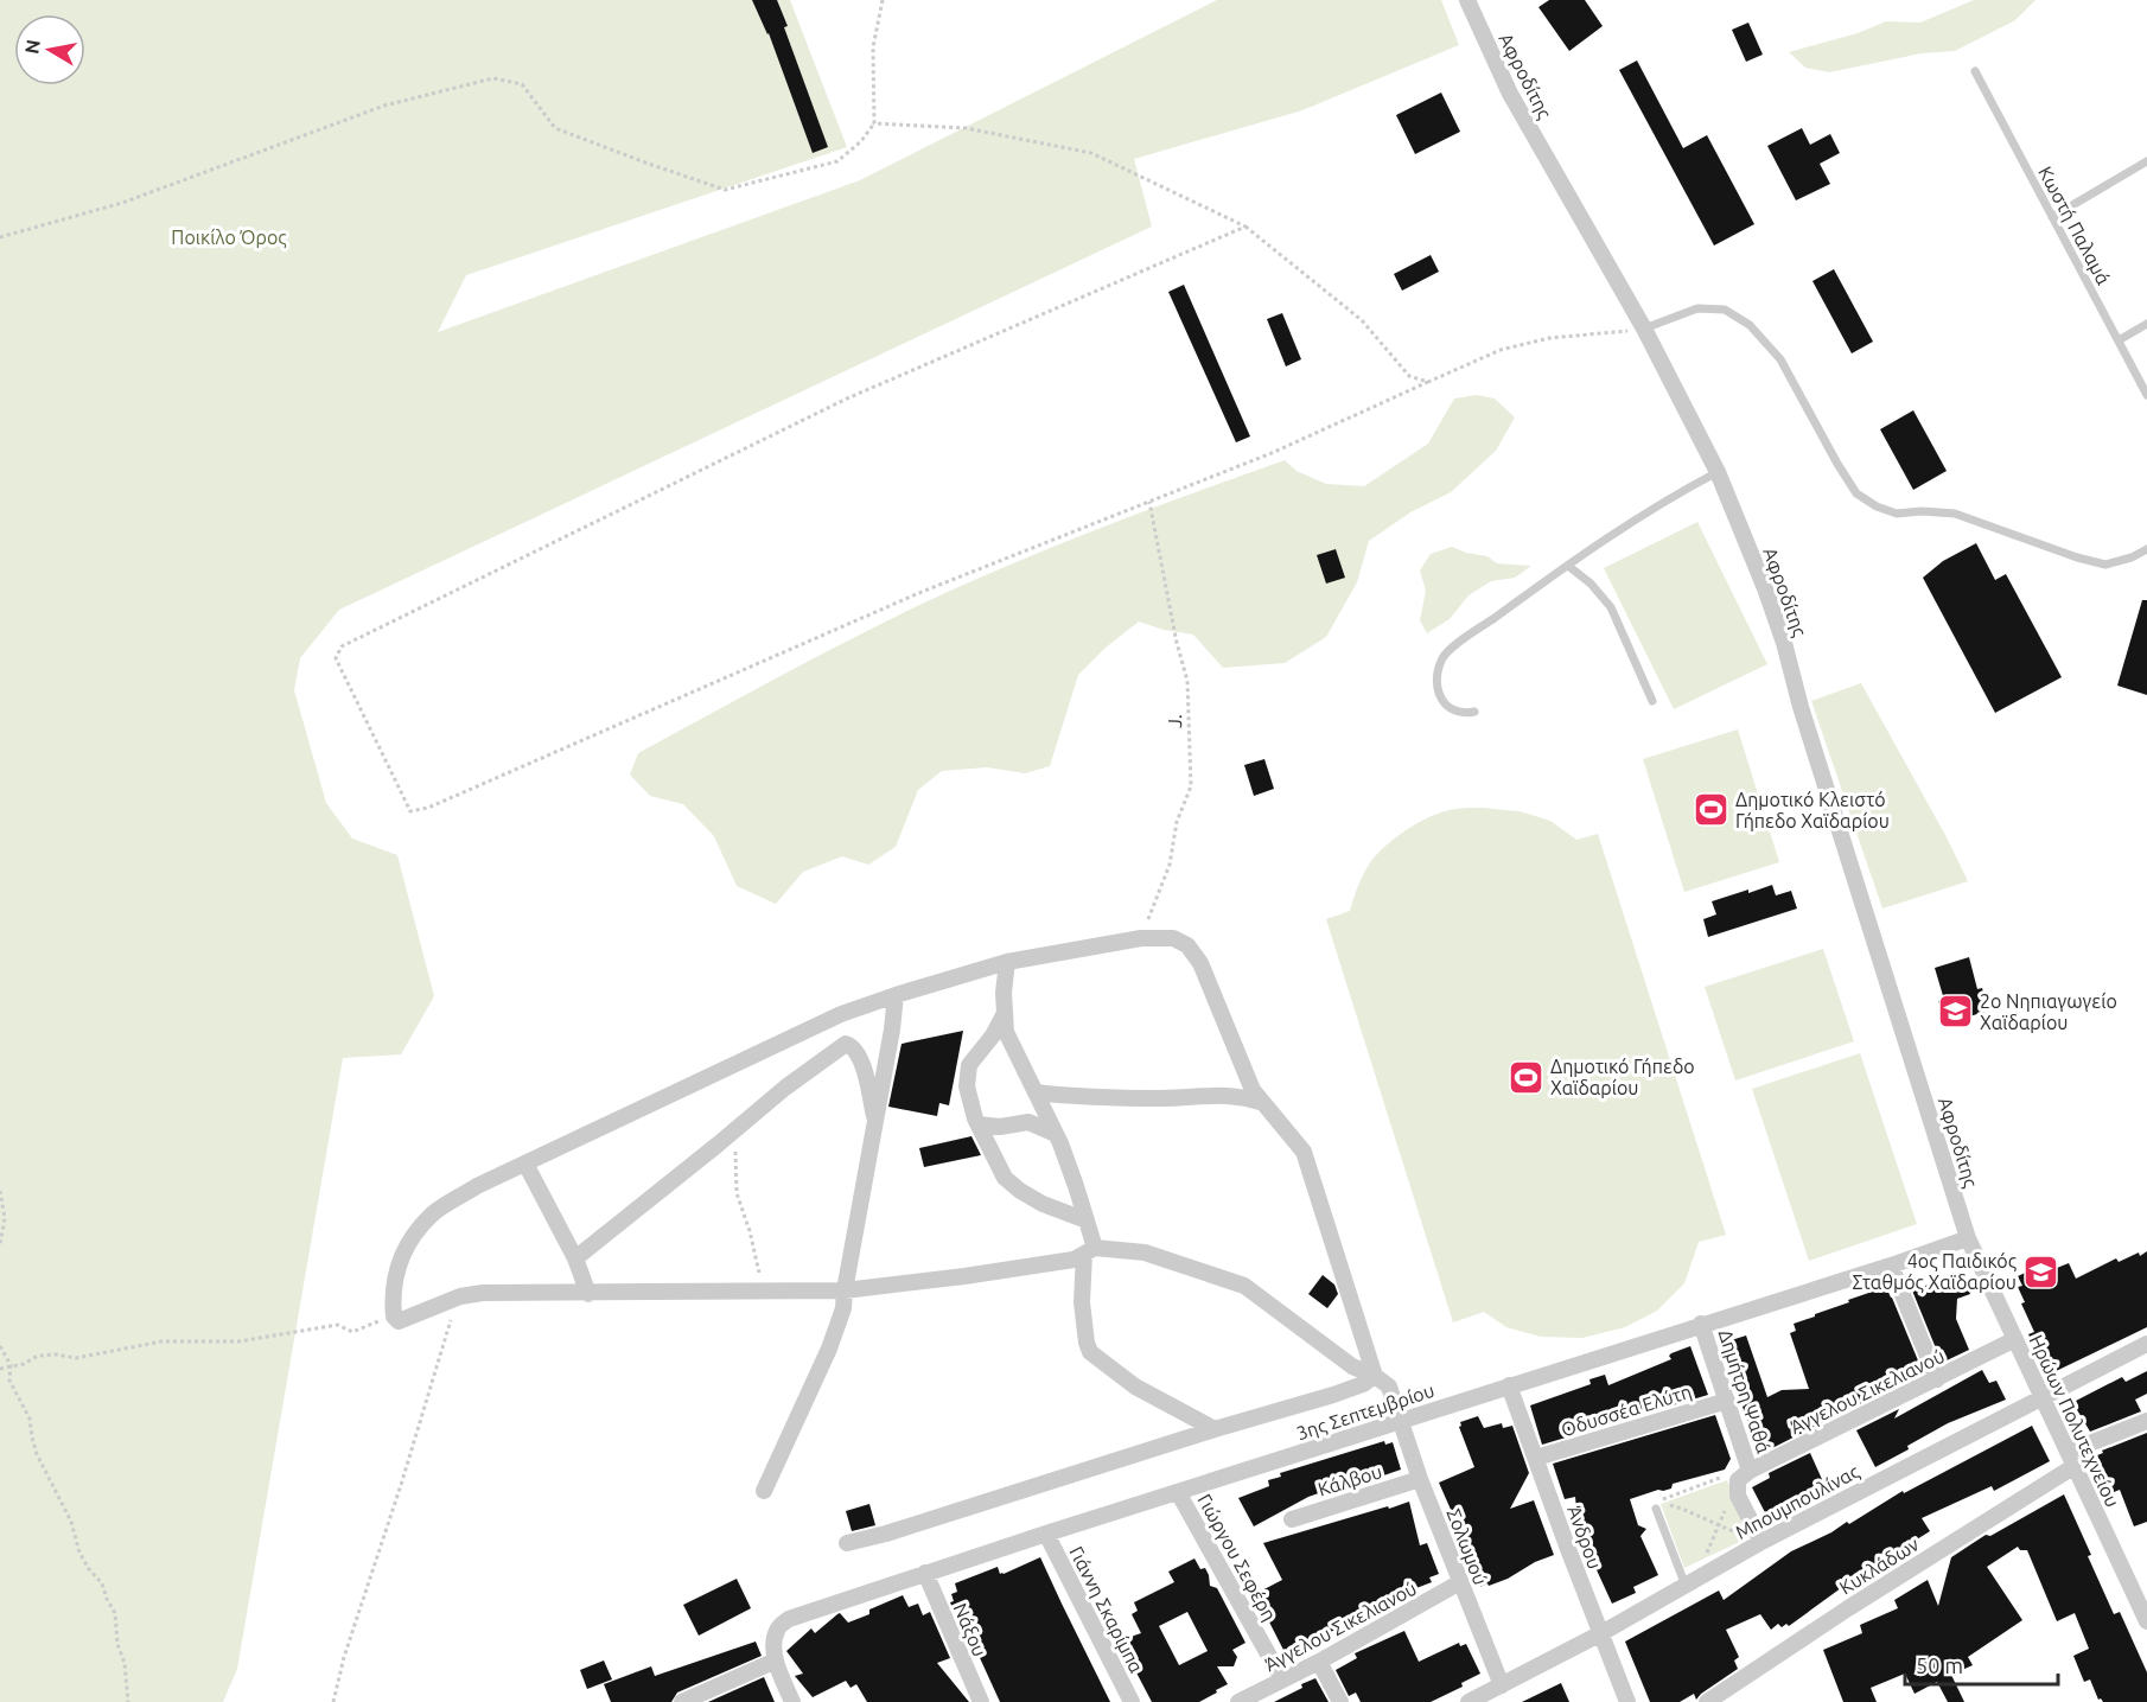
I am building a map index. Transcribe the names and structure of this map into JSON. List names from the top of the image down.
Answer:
{
  "streets": {
    "street": [
      "Αφροδίτης",
      "Δημήτρη Ψαθά",
      "Άγγελου Σικελιανού",
      "Οδυσσέα Ελύτη",
      "3ης Σεπτεμβρίου",
      "Ηρώων Πολυτεχνείου",
      "Κάλβου",
      "Μπουμπουλίνας",
      "Άνδρου",
      "Σολωμού",
      "Γιώργου Σεφέρη",
      "Κυκλάδων",
      "Γιάννη Σκαρίμπα",
      "Νάξου"
    ],
    "lane": ["Κωστή Παλαμά"],
    "path": ["J."]
  },
  "crossings": [
    ["Αφροδίτης", "3ης Σεπτεμβρίου"],
    ["Αφροδίτης", "Ηρώων Πολυτεχνείου"],
    ["Δημήτρη Ψαθά", "Άγγελου Σικελιανού"],
    ["Δημήτρη Ψαθά", "Οδυσσέα Ελύτη"],
    ["Δημήτρη Ψαθά", "3ης Σεπτεμβρίου"],
    ["Δημήτρη Ψαθά", "Μπουμπουλίνας"],
    ["Άγγελου Σικελιανού", "Ηρώων Πολυτεχνείου"],
    ["Άγγελου Σικελιανού", "Σολωμού"],
    ["Άγγελου Σικελιανού", "Γιώργου Σεφέρη"],
    ["Οδυσσέα Ελύτη", "Άνδρου"],
    ["3ης Σεπτεμβρίου", "Ηρώων Πολυτεχνείου"],
    ["3ης Σεπτεμβρίου", "Άνδρου"],
    ["3ης Σεπτεμβρίου", "Σολωμού"],
    ["3ης Σεπτεμβρίου", "Γιώργου Σεφέρη"],
    ["3ης Σεπτεμβρίου", "Γιάννη Σκαρίμπα"],
    ["3ης Σεπτεμβρίου", "Νάξου"],
    ["Ηρώων Πολυτεχνείου", "Μπουμπουλίνας"],
    ["Ηρώων Πολυτεχνείου", "Κυκλάδων"],
    ["Κάλβου", "Σολωμού"],
    ["Μπουμπουλίνας", "Άνδρου"],
    ["Μπουμπουλίνας", "Σολωμού"]
  ],
  "parks": ["Ποικίλο Όρος"],
  "places": {
    "sports": ["Δημοτικό Κλειστό Γήπεδο Χαϊδαρίου", "Δημοτικό Γήπεδο Χαϊδαρίου"],
    "school or university": ["2ο Νηπιαγωγείο Χαϊδαρίου", "4ος Παιδικός Σταθμός Χαϊδαρίου"]
  },
  "scale_bar": "50 m",
  "north": "left"
}
